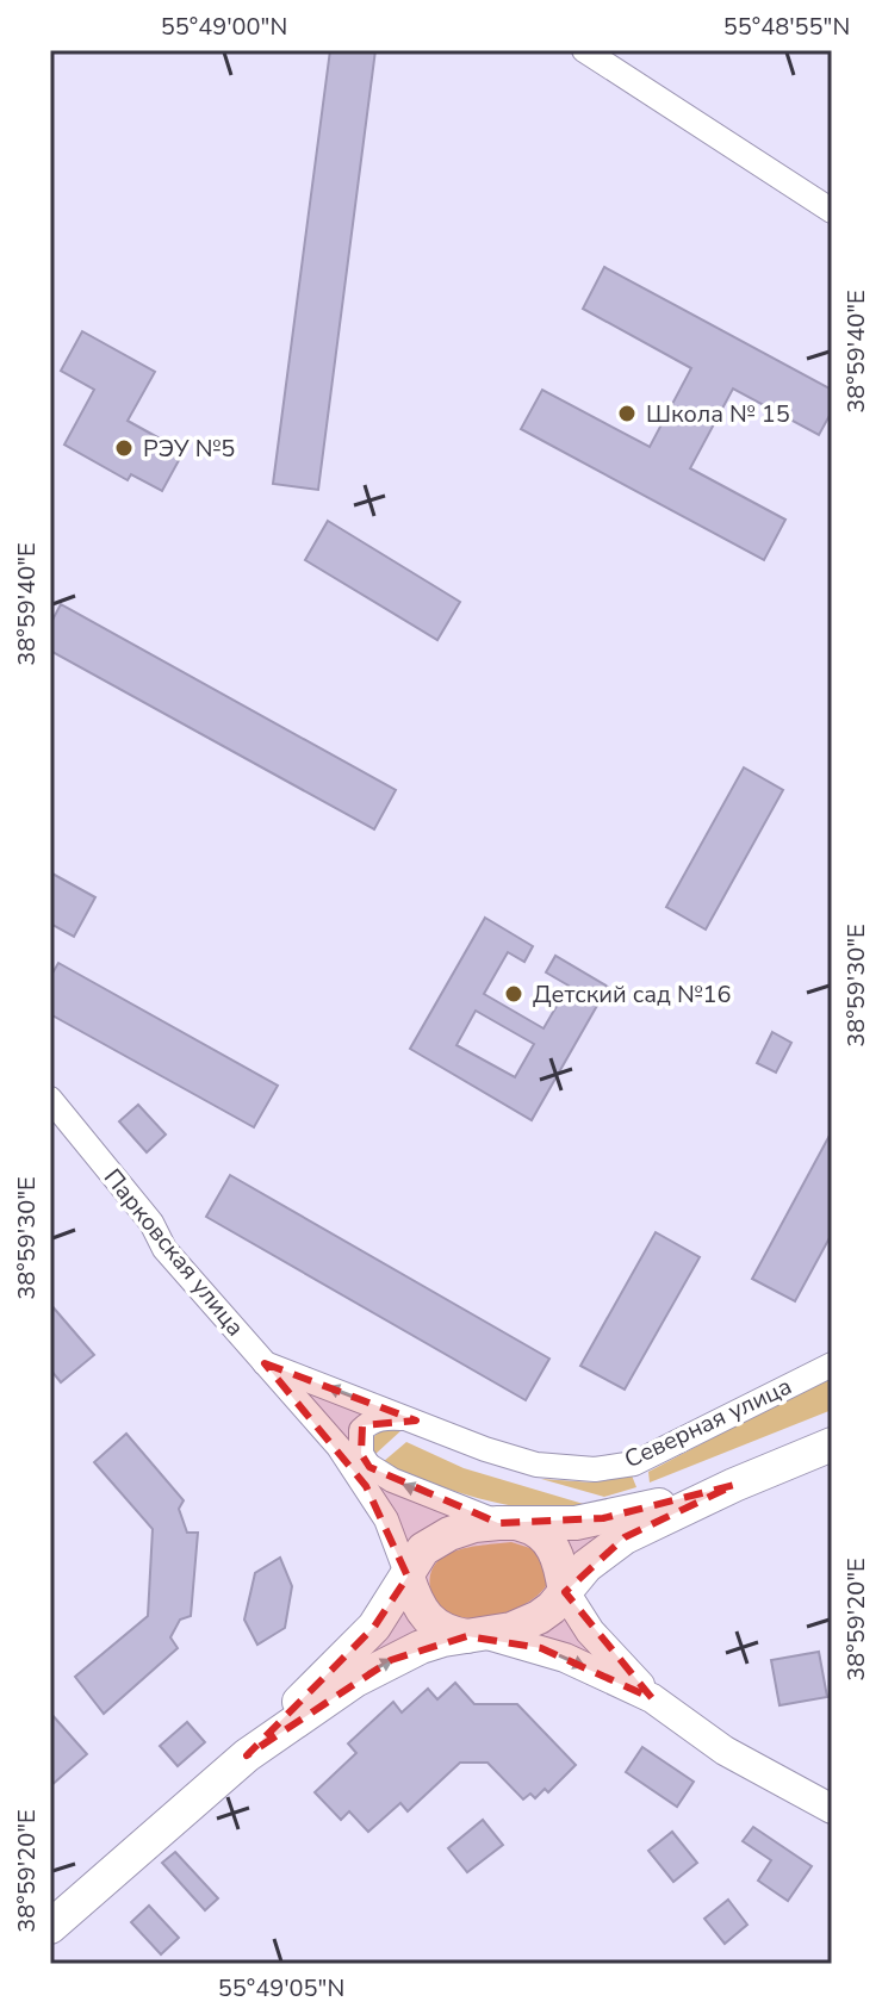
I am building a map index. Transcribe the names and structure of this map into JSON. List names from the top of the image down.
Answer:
{
  "streets": {
    "street": ["Парковская улица", "Северная улица"]
  },
  "crossings": [
    ["Парковская улица", "Северная улица"]
  ],
  "places": ["Школа № 15", "РЭУ №5", "Детский сад №16"],
  "coordinates": [
    "55°49'00\"N",
    "55°48'55\"N",
    "38°59'40\"E",
    "38°59'30\"E",
    "38°59'20\"E",
    "55°49'05\"N"
  ]
}
